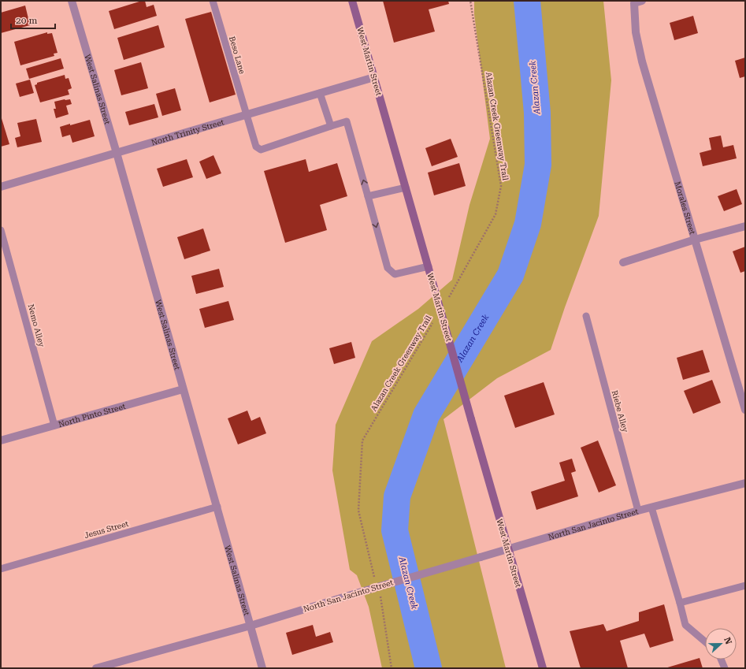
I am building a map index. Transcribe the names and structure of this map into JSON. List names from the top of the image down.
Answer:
{
  "streets": {
    "main road": ["West Martin Street"],
    "street": [
      "West Salinas Street",
      "North Trinity Street",
      "Morales Street",
      "North Pinto Street",
      "North San Jacinto Street"
    ],
    "lane": [
      "Beso Lane",
      "Nemo Alley",
      "Riebe Alley",
      "Jesus Street"
    ],
    "path": ["Alazan Creek Greenway Trail"]
  },
  "crossings": [
    ["Beso Lane", "North Trinity Street"],
    ["West Martin Street", "North Trinity Street"],
    ["West Martin Street", "North San Jacinto Street"],
    ["West Salinas Street", "North Trinity Street"],
    ["West Salinas Street", "North Pinto Street"],
    ["West Salinas Street", "North San Jacinto Street"],
    ["West Salinas Street", "Jesus Street"],
    ["Nemo Alley", "North Pinto Street"],
    ["Riebe Alley", "North San Jacinto Street"]
  ],
  "water": ["Alazan Creek"],
  "scale_bar": "20 m",
  "north": "right"
}
